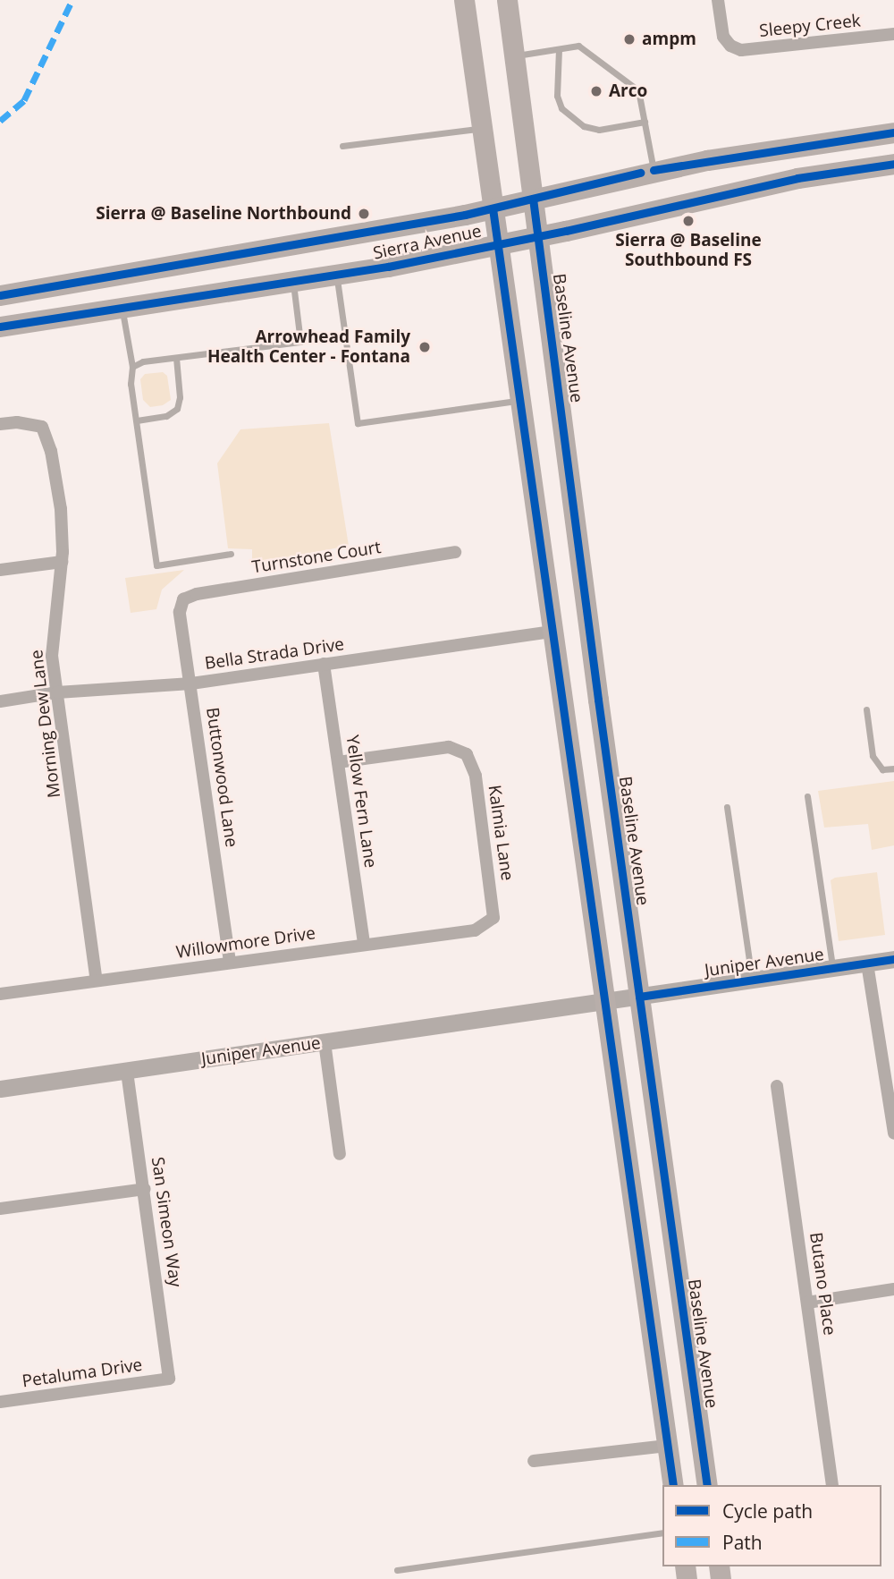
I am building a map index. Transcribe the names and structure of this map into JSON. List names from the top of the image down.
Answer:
{
  "streets": {
    "main road": ["Sierra Avenue", "Baseline Avenue"],
    "street": [
      "Sleepy Creek",
      "Turnstone Court",
      "Bella Strada Drive",
      "Morning Dew Lane",
      "Buttonwood Lane",
      "Yellow Fern Lane",
      "Kalmia Lane",
      "Willowmore Drive",
      "Juniper Avenue",
      "San Simeon Way",
      "Butano Place",
      "Petaluma Drive"
    ]
  },
  "crossings": [
    ["Sierra Avenue", "Baseline Avenue"],
    ["Baseline Avenue", "Juniper Avenue"],
    ["Turnstone Court", "Buttonwood Lane"],
    ["Bella Strada Drive", "Morning Dew Lane"],
    ["Bella Strada Drive", "Buttonwood Lane"],
    ["Bella Strada Drive", "Yellow Fern Lane"],
    ["Morning Dew Lane", "Willowmore Drive"],
    ["Buttonwood Lane", "Willowmore Drive"],
    ["Yellow Fern Lane", "Kalmia Lane"],
    ["Yellow Fern Lane", "Willowmore Drive"],
    ["Kalmia Lane", "Willowmore Drive"],
    ["Juniper Avenue", "San Simeon Way"],
    ["San Simeon Way", "Petaluma Drive"]
  ],
  "places": [
    "ampm",
    "Arco",
    "Sierra @ Baseline Northbound",
    "Sierra @ Baseline Southbound FS",
    "Arrowhead Family Health Center - Fontana"
  ],
  "legend": ["Cycle path", "Path"]
}
